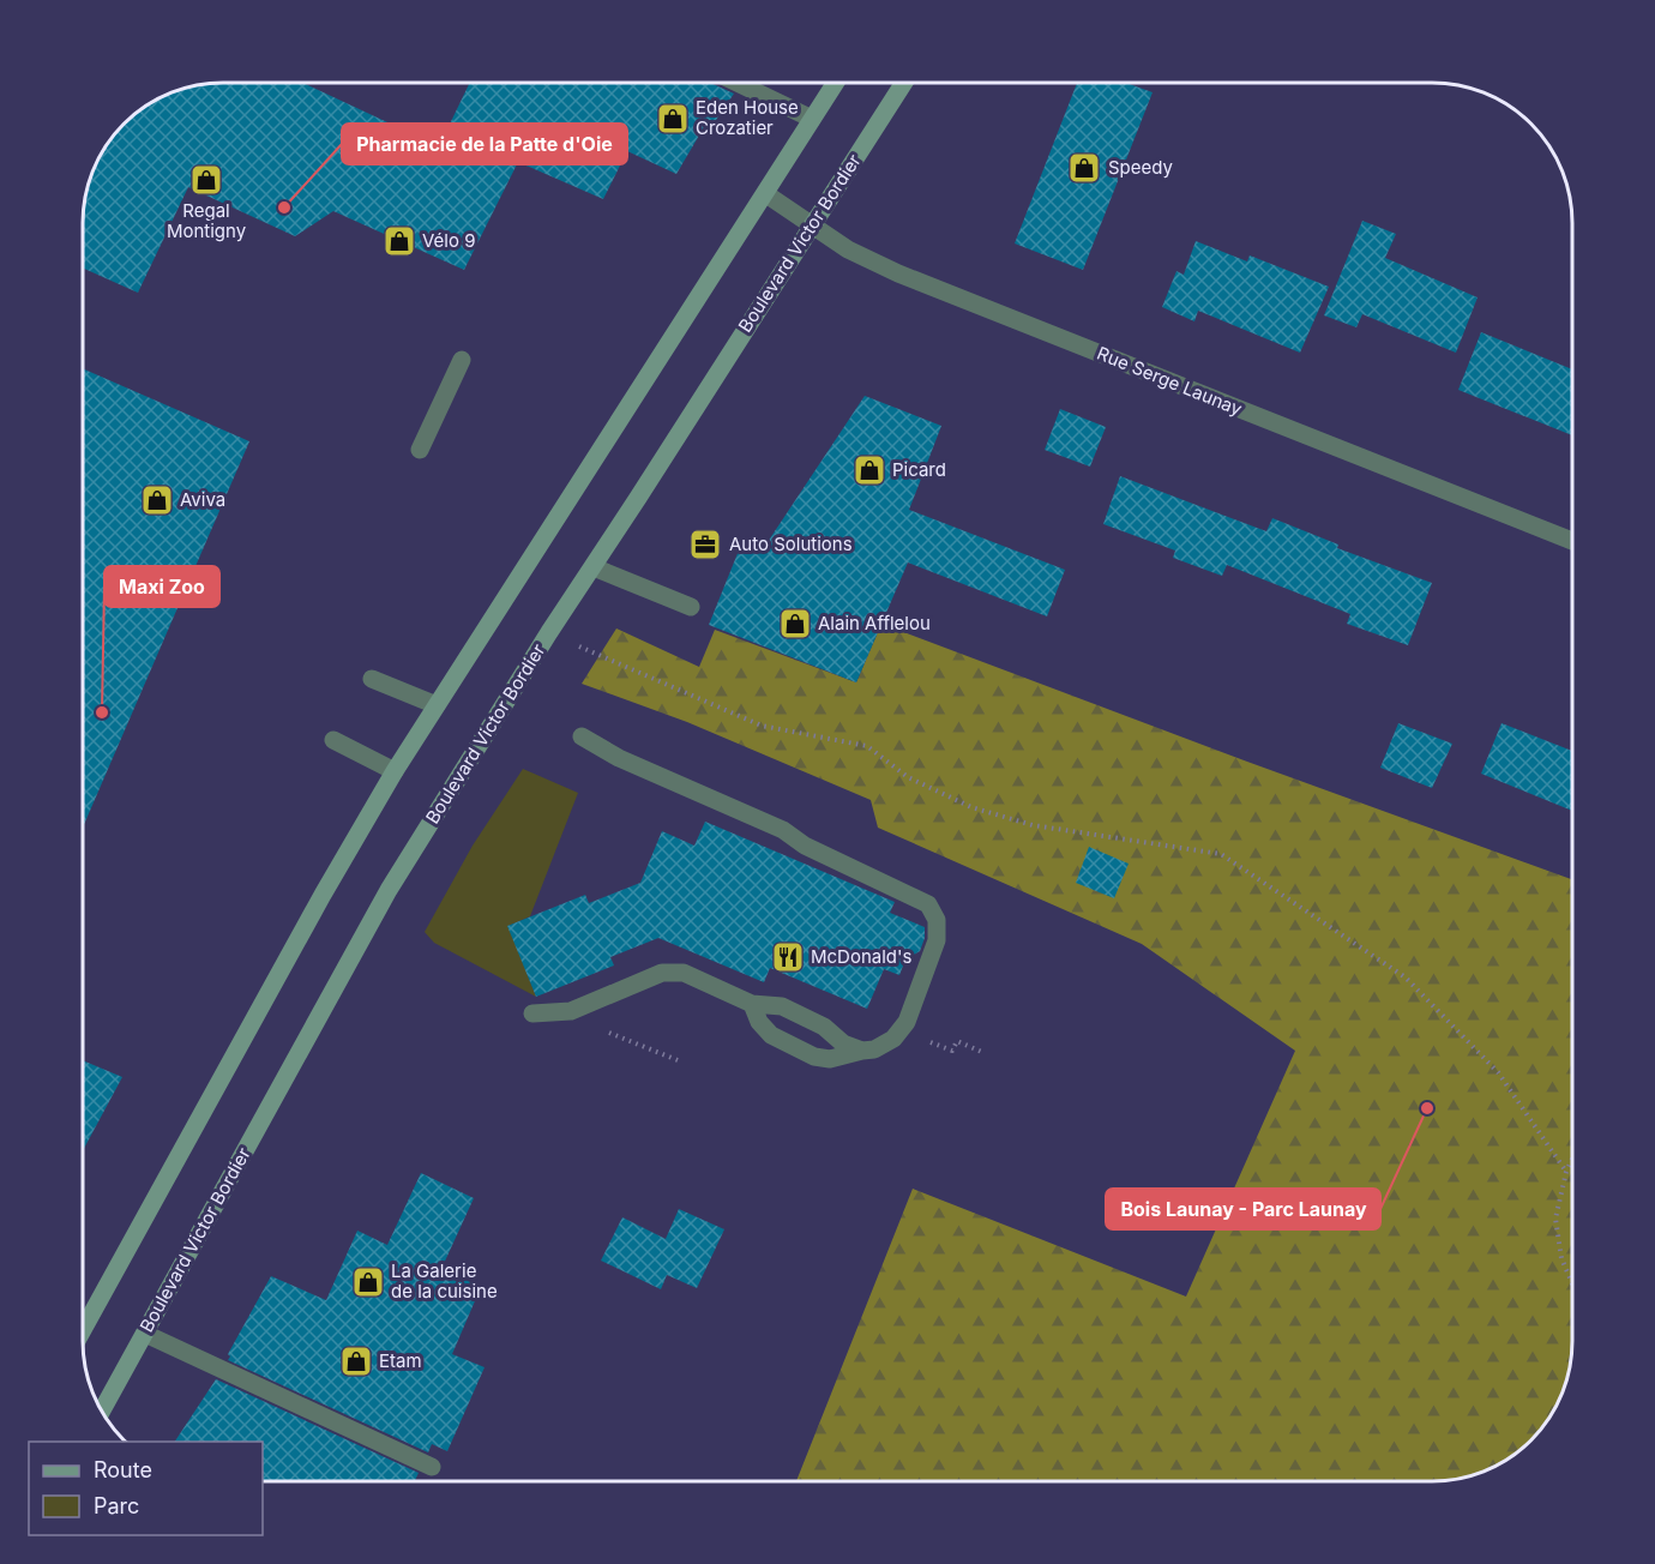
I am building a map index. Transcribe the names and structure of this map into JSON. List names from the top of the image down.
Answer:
{
  "streets": {
    "main road": ["Boulevard Victor Bordier"],
    "street": ["Rue Serge Launay"]
  },
  "crossings": [
    ["Boulevard Victor Bordier", "Rue Serge Launay"]
  ],
  "places": {
    "shop": [
      "Eden House Crozatier",
      "Speedy",
      "Regal Montigny",
      "Vélo 9",
      "Picard",
      "Aviva",
      "Alain Afflelou",
      "La Galerie de la cuisine",
      "Etam"
    ],
    "other": ["Pharmacie de la Patte d'Oie", "Maxi Zoo", "Bois Launay - Parc Launay"],
    "office": ["Auto Solutions"],
    "restaurant": ["McDonald's"]
  },
  "legend": ["Route", "Parc"]
}
